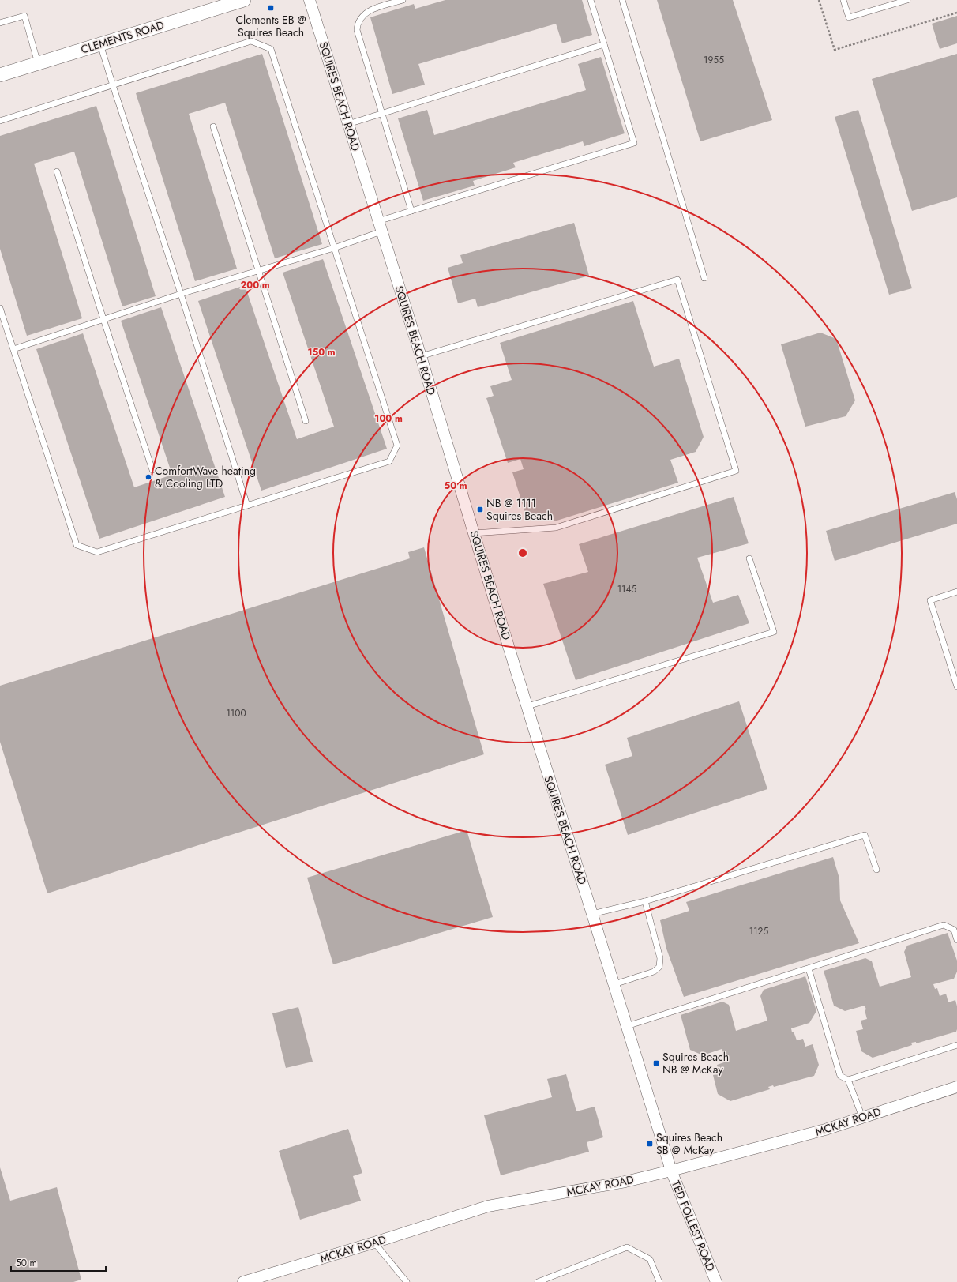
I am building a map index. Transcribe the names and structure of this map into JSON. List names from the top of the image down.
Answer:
{
  "streets": {
    "street": [
      "CLEMENTS ROAD",
      "SQUIRES BEACH ROAD",
      "MCKAY ROAD",
      "TED FOLLEST ROAD"
    ]
  },
  "crossings": [
    ["SQUIRES BEACH ROAD", "MCKAY ROAD"],
    ["SQUIRES BEACH ROAD", "TED FOLLEST ROAD"],
    ["MCKAY ROAD", "TED FOLLEST ROAD"]
  ],
  "places": {
    "transit": [
      "Clements EB @ Squires Beach",
      "NB @ 1111 Squires Beach",
      "Squires Beach NB @ McKay",
      "Squires Beach SB @ McKay"
    ],
    "other": ["ComfortWave heating & Cooling LTD"]
  },
  "house_numbers": [
    "1955",
    "1145",
    "1100",
    "1125"
  ],
  "scale_bar": "50 m",
  "rings": [
    "200 m",
    "150 m",
    "100 m",
    "50 m"
  ]
}
